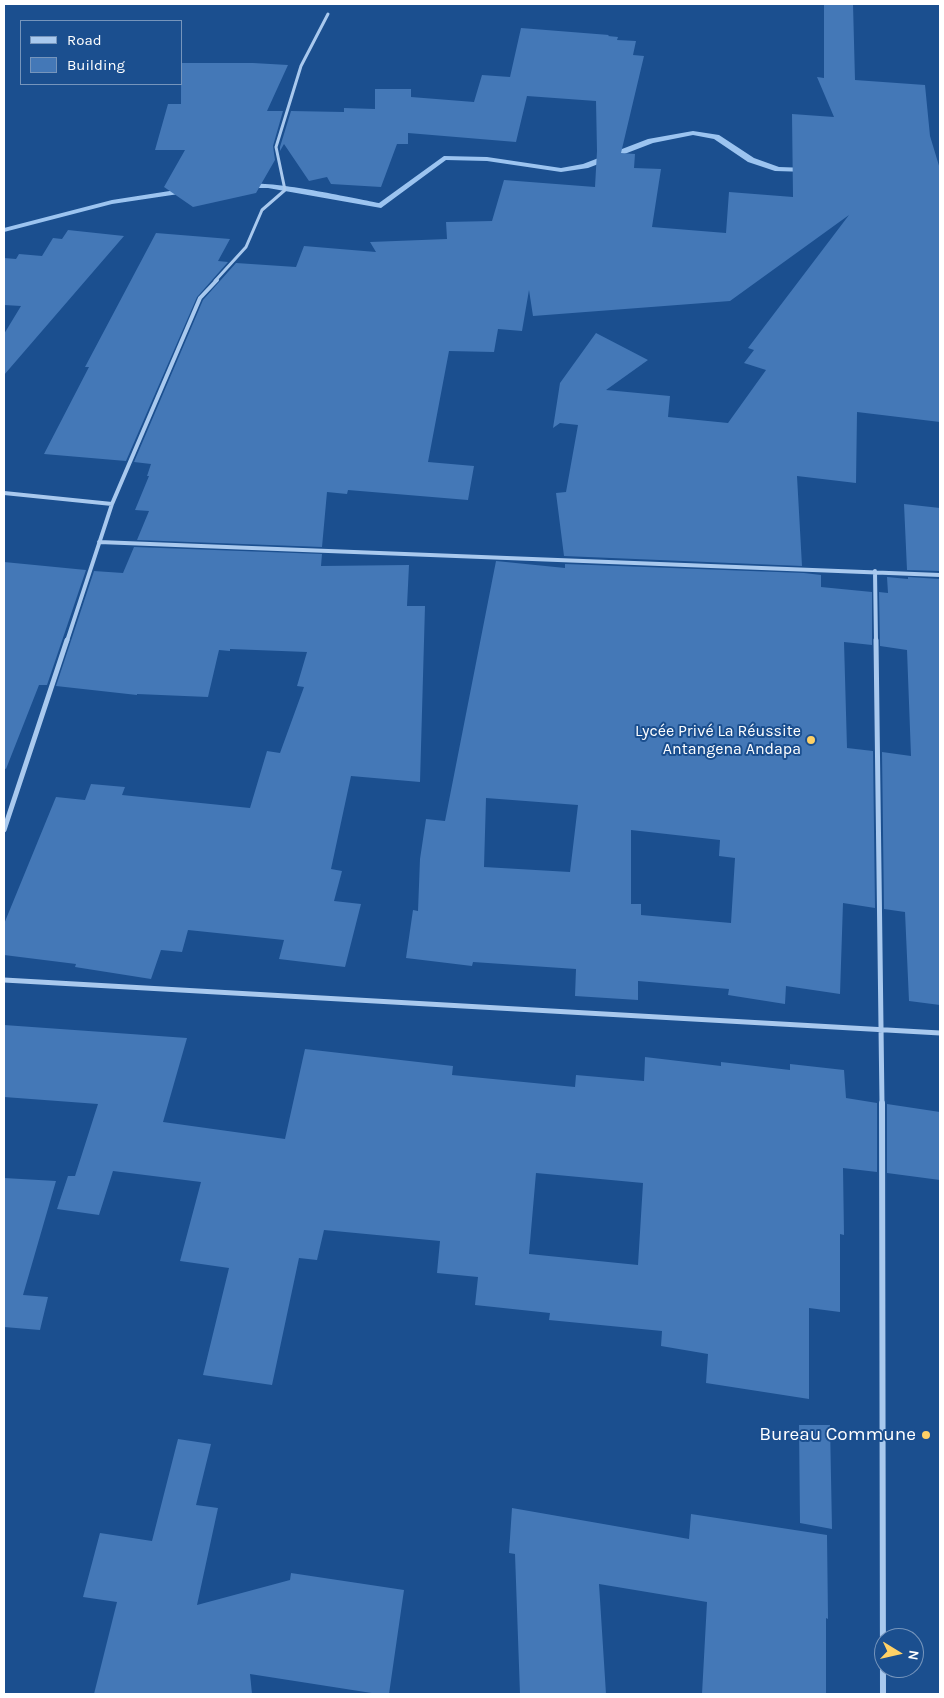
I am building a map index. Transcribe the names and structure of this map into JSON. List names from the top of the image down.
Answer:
{
  "places": ["Lycée Privé La Réussite Antangena Andapa", "Bureau Commune"],
  "legend": ["Road", "Building"],
  "north": "right"
}
